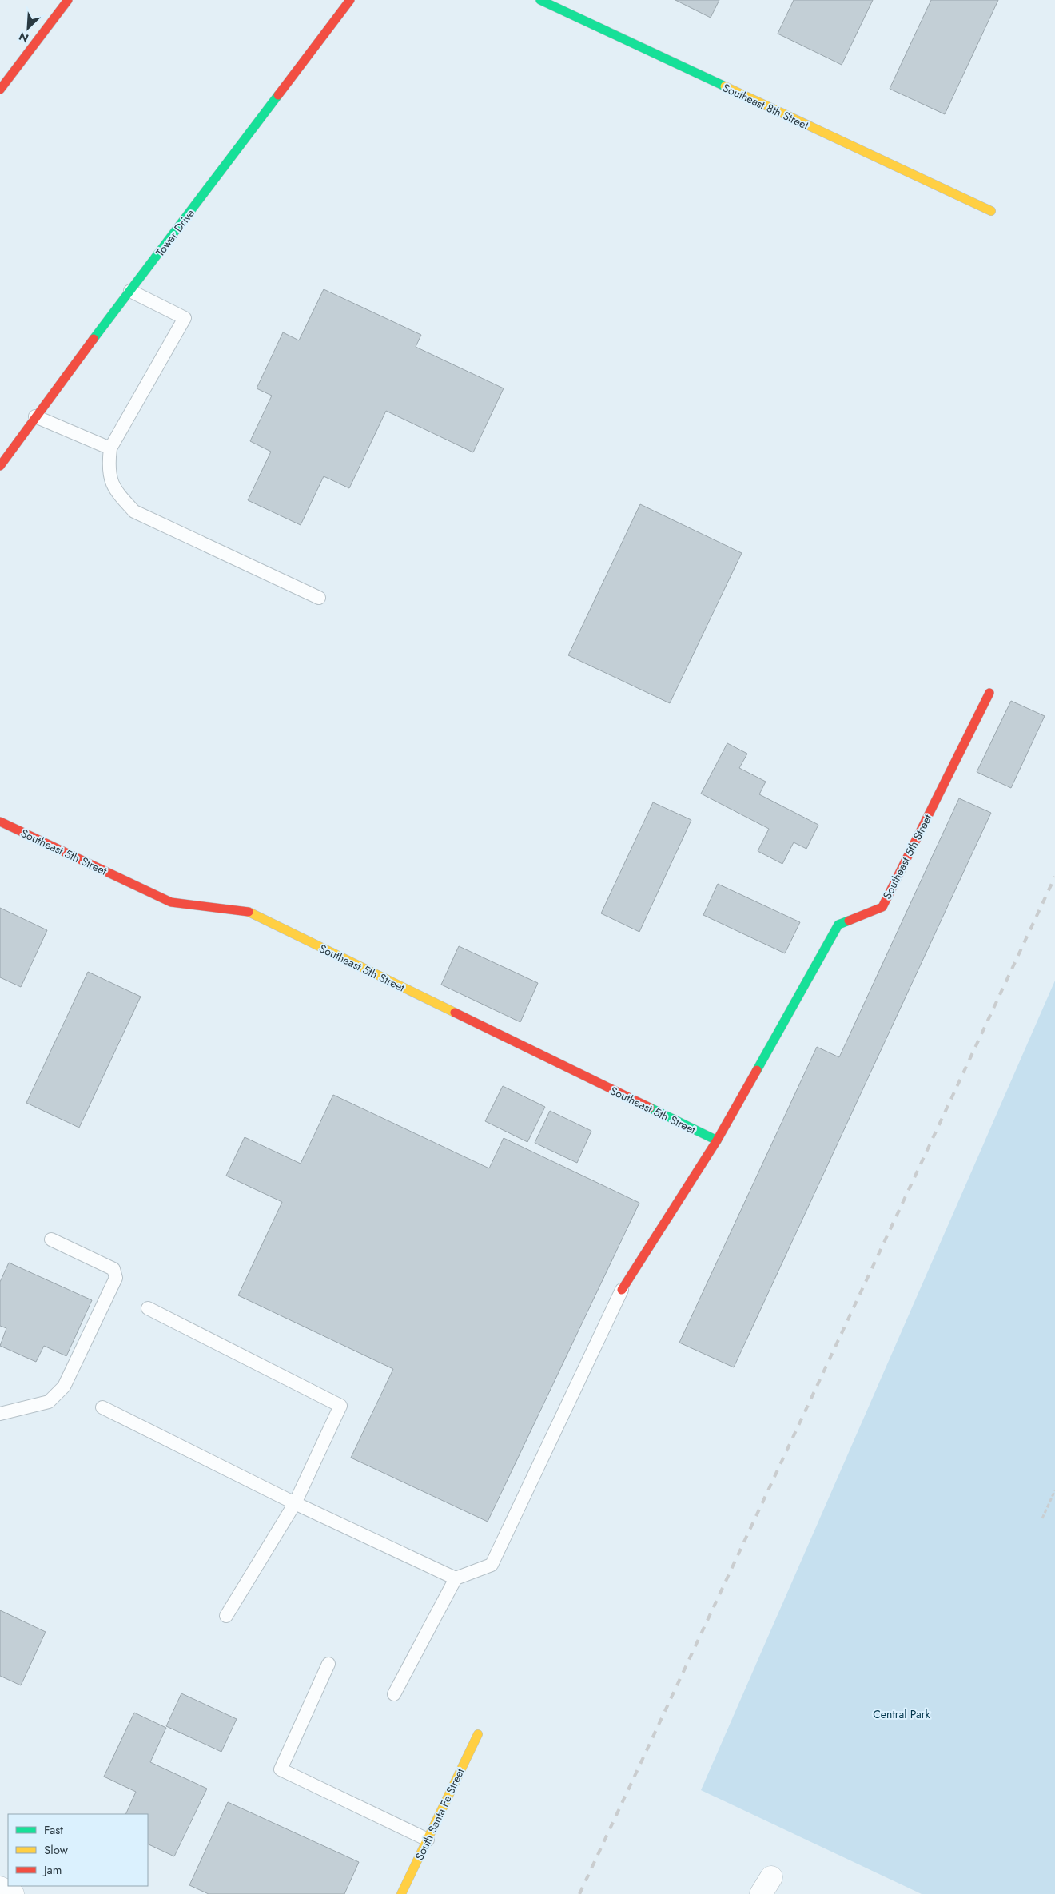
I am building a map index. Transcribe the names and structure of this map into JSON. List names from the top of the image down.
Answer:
{
  "streets": {
    "street": [
      "Southeast 8th Street",
      "Tower Drive",
      "Southeast 5th Street",
      "South Santa Fe Street"
    ]
  },
  "parks": ["Central Park"],
  "legend": ["Fast", "Slow", "Jam"],
  "north": "bottom left"
}
